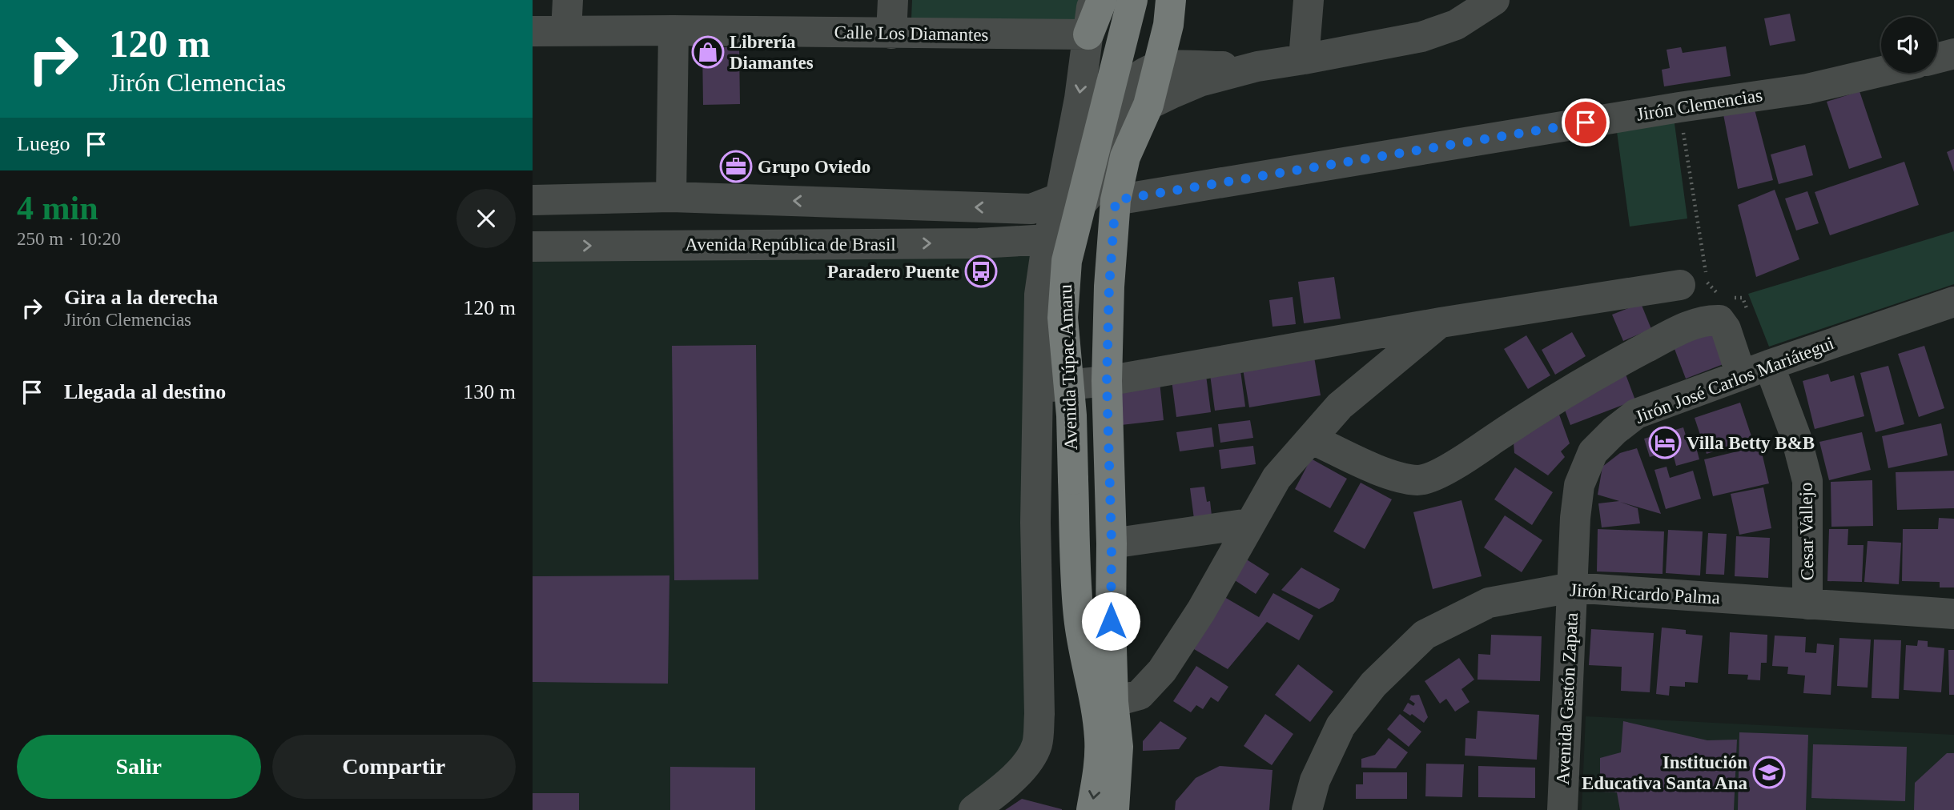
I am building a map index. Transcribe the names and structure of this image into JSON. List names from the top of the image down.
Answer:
{
  "streets": {
    "main road": ["Avenida Túpac Amaru"],
    "street": [
      "Calle Los Diamantes",
      "Jirón Clemencias",
      "Avenida República de Brasil",
      "Jirón José Carlos Mariátegui",
      "Cesar Vallejo",
      "Jirón Ricardo Palma",
      "Avenida Gastón Zapata"
    ]
  },
  "crossings": [
    ["Jirón José Carlos Mariátegui", "Cesar Vallejo"],
    ["Jirón José Carlos Mariátegui", "Jirón Ricardo Palma"],
    ["Jirón José Carlos Mariátegui", "Avenida Gastón Zapata"],
    ["Cesar Vallejo", "Jirón Ricardo Palma"],
    ["Jirón Ricardo Palma", "Avenida Gastón Zapata"]
  ],
  "places": {
    "shop": ["Librería Diamantes"],
    "office": ["Grupo Oviedo"],
    "bus stop": ["Paradero Puente"],
    "hotel": ["Villa Betty B&B"],
    "school or university": ["Institución Educativa Santa Ana"]
  },
  "page": {
    "turn": ["120 m", "Jirón Clemencias"],
    "then": "Luego",
    "heading": ["4 min", "250 m · 10:20"],
    "list": [
      {
        "name": "Gira a la derecha",
        "note": "Jirón Clemencias",
        "value": "120 m"
      },
      {
        "name": "Llegada al destino",
        "value": "130 m"
      }
    ],
    "buttons": ["Salir", "Compartir"]
  }
}
